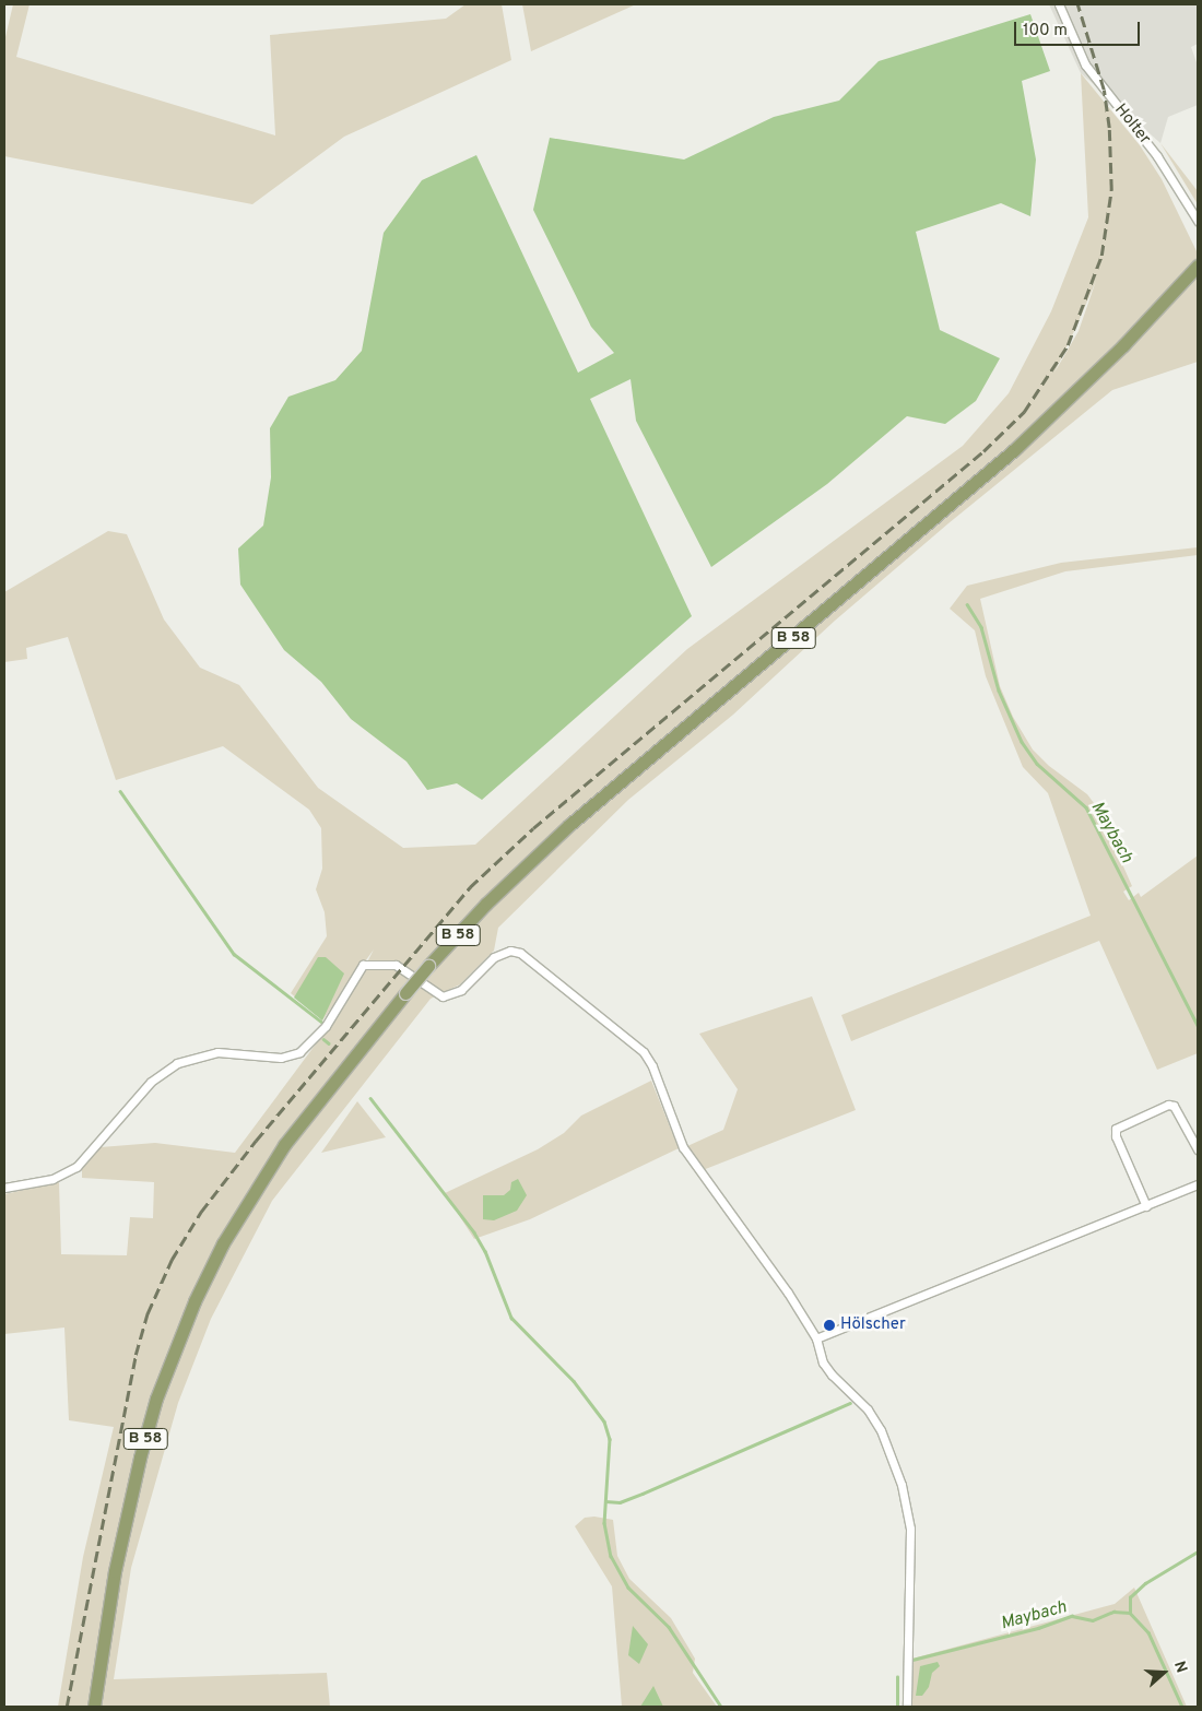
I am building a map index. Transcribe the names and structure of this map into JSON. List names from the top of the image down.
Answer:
{
  "streets": {
    "main road": ["B 58"],
    "street": ["Holter"]
  },
  "water": ["Maybach"],
  "places": ["Hölscher"],
  "scale_bar": "100 m",
  "north": "right"
}
